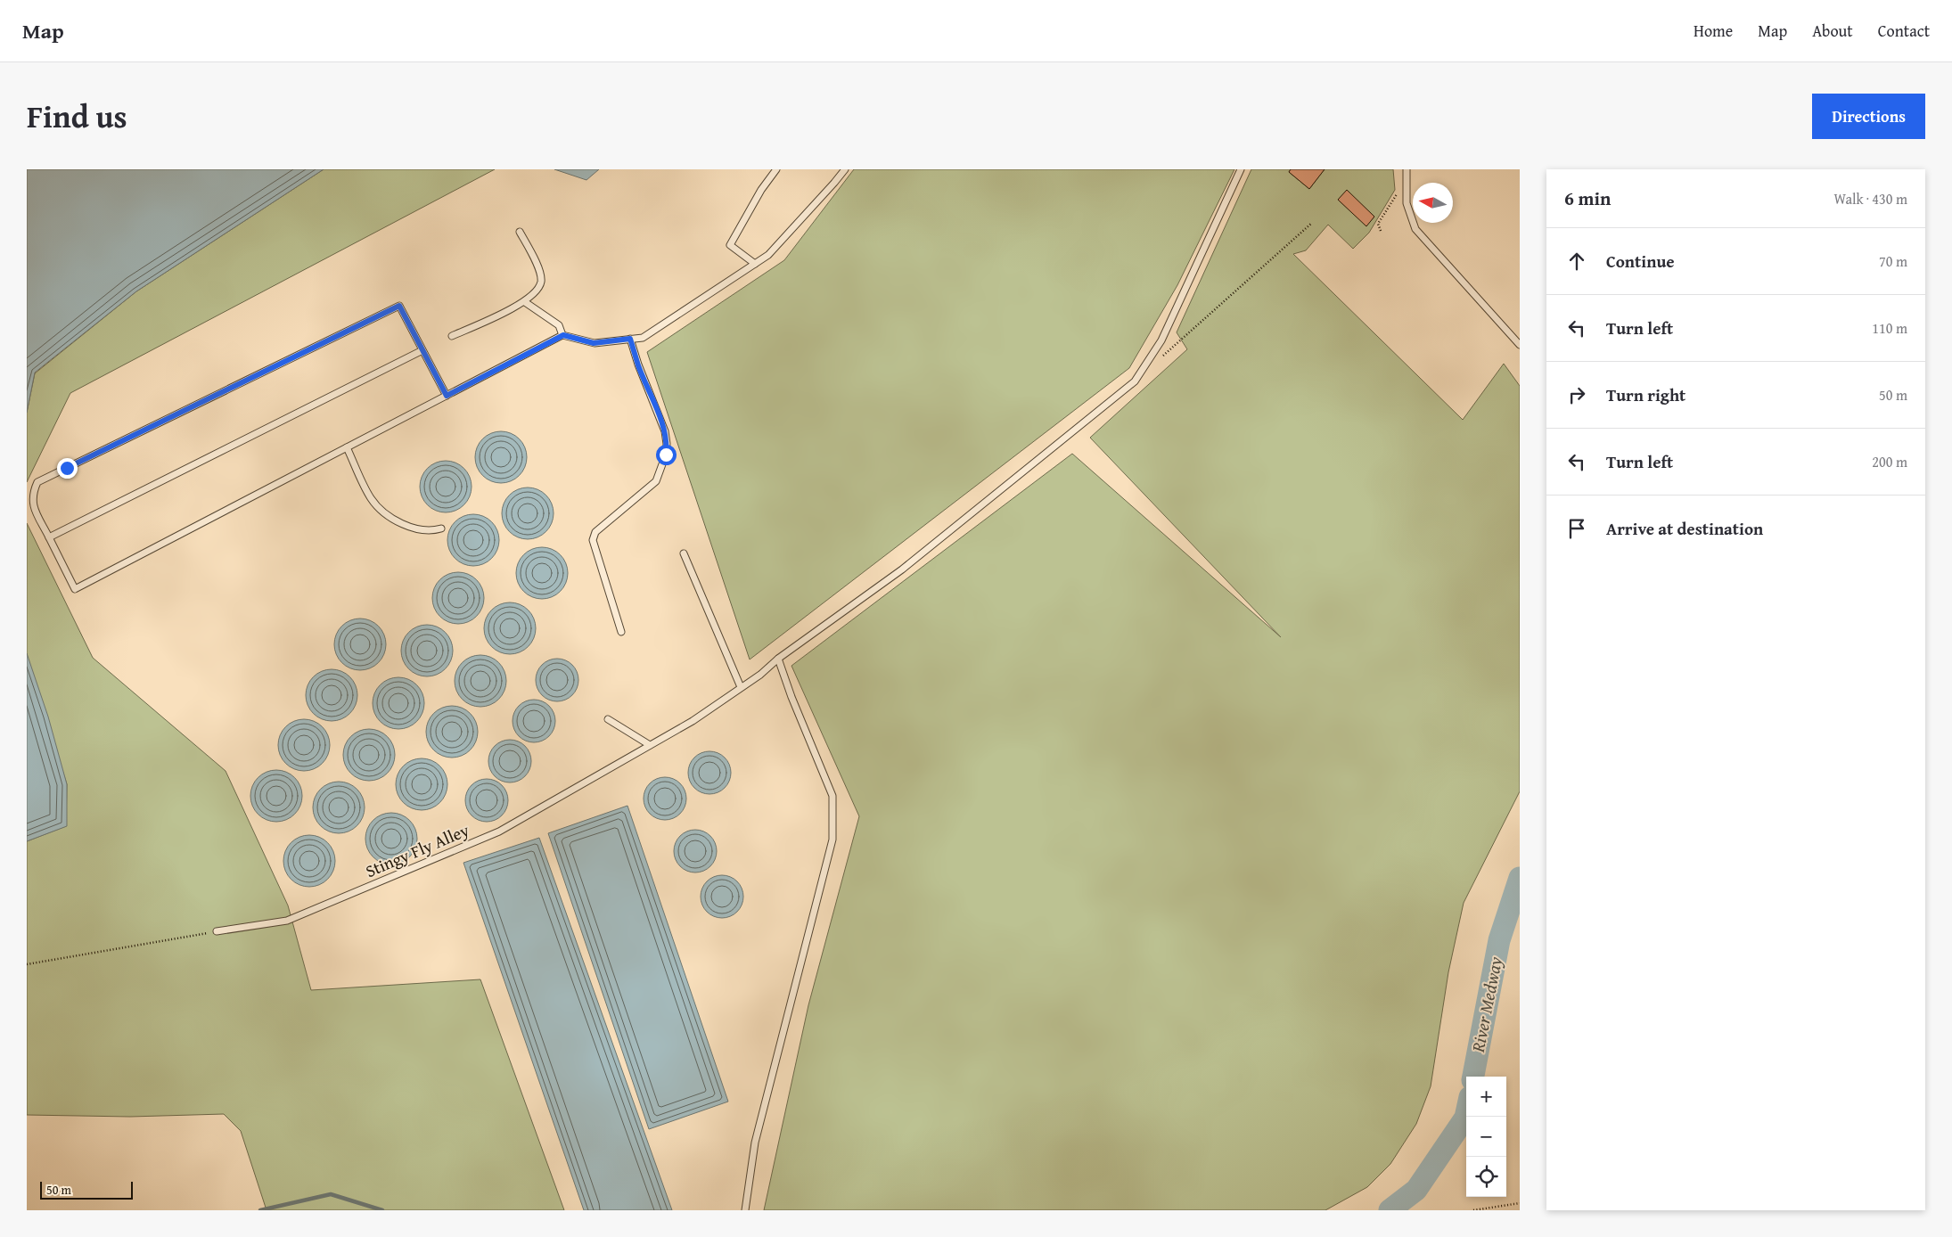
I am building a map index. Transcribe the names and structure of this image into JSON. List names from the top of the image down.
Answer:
{
  "streets": {
    "lane": ["Stingy Fly Alley"]
  },
  "water": ["River Medway"],
  "scale_bar": "50 m",
  "north": "left",
  "page": {
    "header": "Map",
    "nav": [
      "Home",
      "Map",
      "About",
      "Contact"
    ],
    "title": "Find us",
    "buttons": "Directions",
    "heading": ["6 min", "Walk · 430 m"],
    "list": [
      ["Continue", "70 m"],
      ["Turn left", "110 m"],
      ["Turn right", "50 m"],
      ["Turn left", "200 m"],
      "Arrive at destination"
    ],
    "map_buttons": ["+", "−"],
    "scale": "50 m"
  }
}
